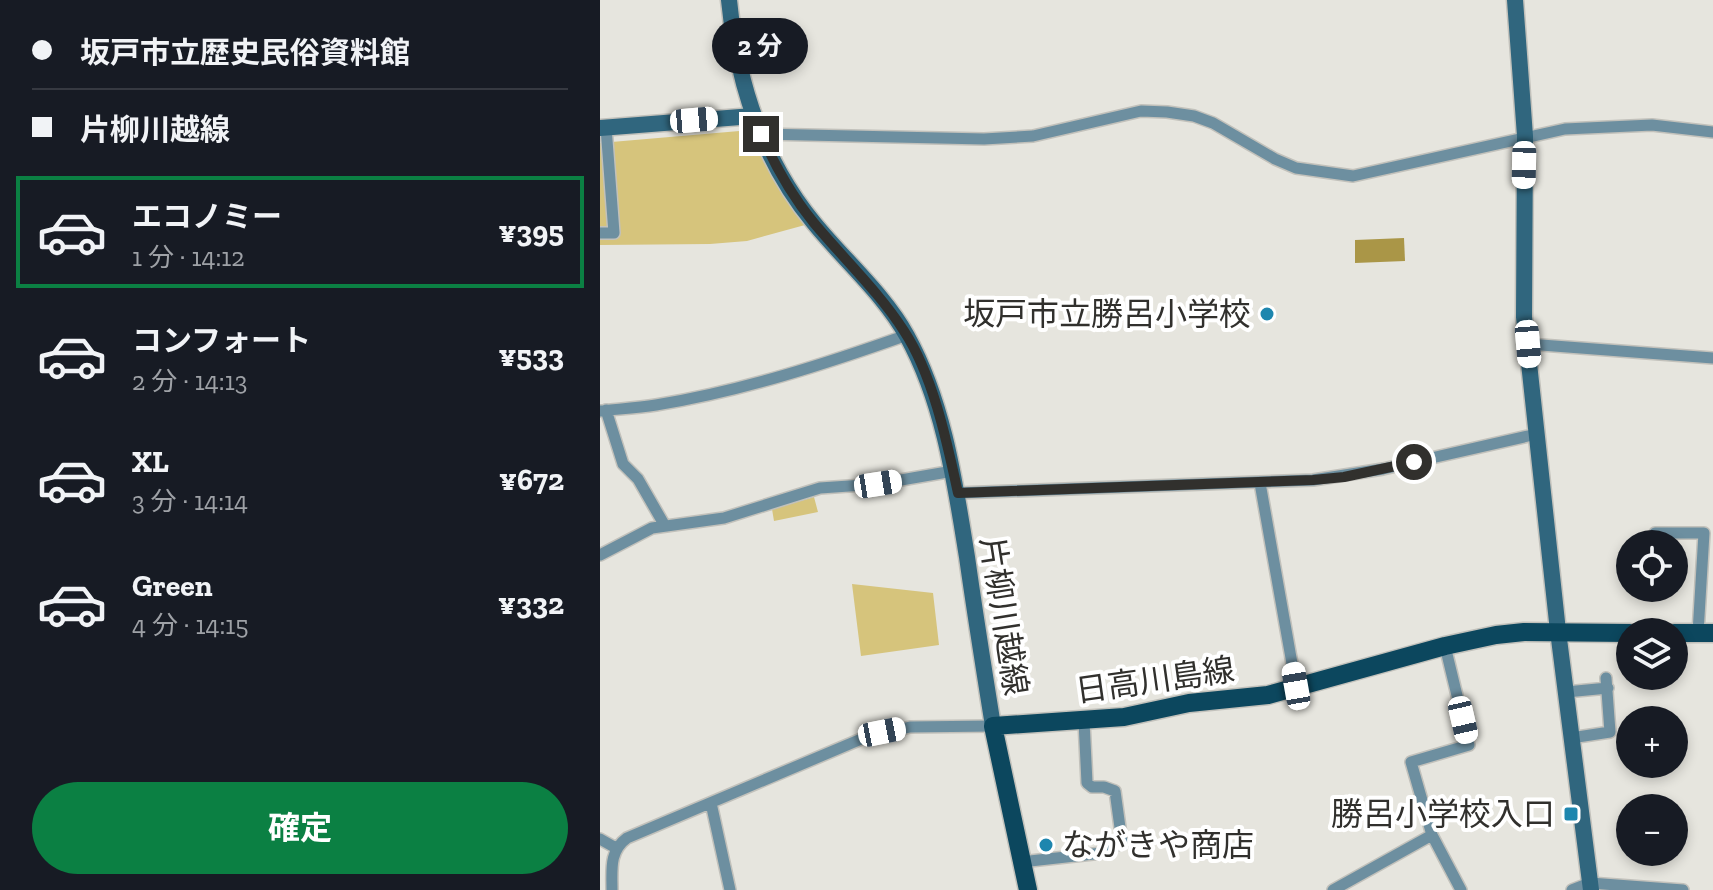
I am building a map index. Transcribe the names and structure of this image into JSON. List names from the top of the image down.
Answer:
{
  "streets": {
    "main road": ["日高川島線"],
    "street": ["片柳川越線"]
  },
  "crossings": [
    ["片柳川越線", "日高川島線"]
  ],
  "places": {
    "other": ["坂戸市立勝呂小学校", "ながきや商店"],
    "transit": ["勝呂小学校入口"]
  },
  "page": {
    "banner": ["坂戸市立歴史民俗資料館", "片柳川越線"],
    "bubble": "2 分",
    "list": [
      {
        "name": "エコノミー",
        "note": "1 分 · 14:12",
        "value": "¥395"
      },
      {
        "name": "コンフォート",
        "note": "2 分 · 14:13",
        "value": "¥533"
      },
      {
        "name": "XL",
        "note": "3 分 · 14:14",
        "value": "¥672"
      },
      {
        "name": "Green",
        "note": "4 分 · 14:15",
        "value": "¥332"
      }
    ],
    "map_buttons": ["+", "−"],
    "buttons": "確定"
  }
}
